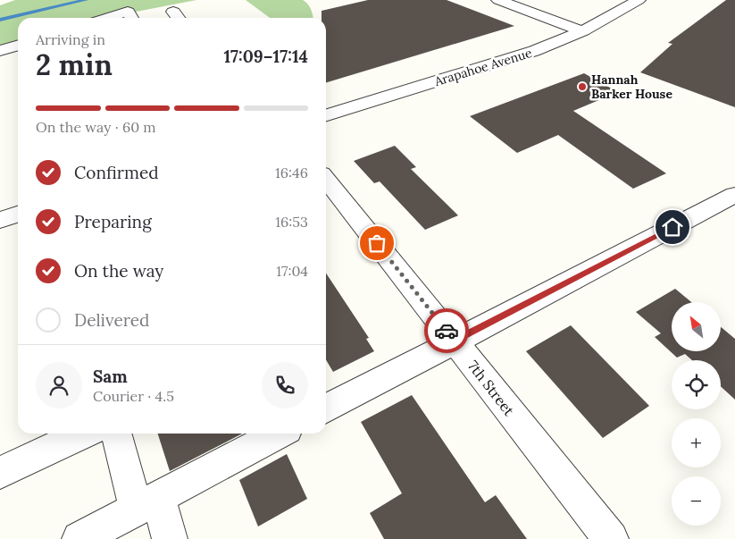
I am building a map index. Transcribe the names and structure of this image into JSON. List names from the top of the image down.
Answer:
{
  "streets": {
    "street": ["Arapahoe Avenue", "7th Street"]
  },
  "places": ["Hannah Barker House"],
  "north": "top left",
  "page": {
    "heading": ["2 min", "Arriving in", "17:09–17:14"],
    "panel": ["Sam", "Courier · 4.5"],
    "bar": "On the way · 60 m",
    "list": [
      ["Confirmed", "16:46"],
      ["Preparing", "16:53"],
      ["On the way", "17:04"],
      "Delivered"
    ],
    "map_buttons": ["+", "−"]
  }
}
